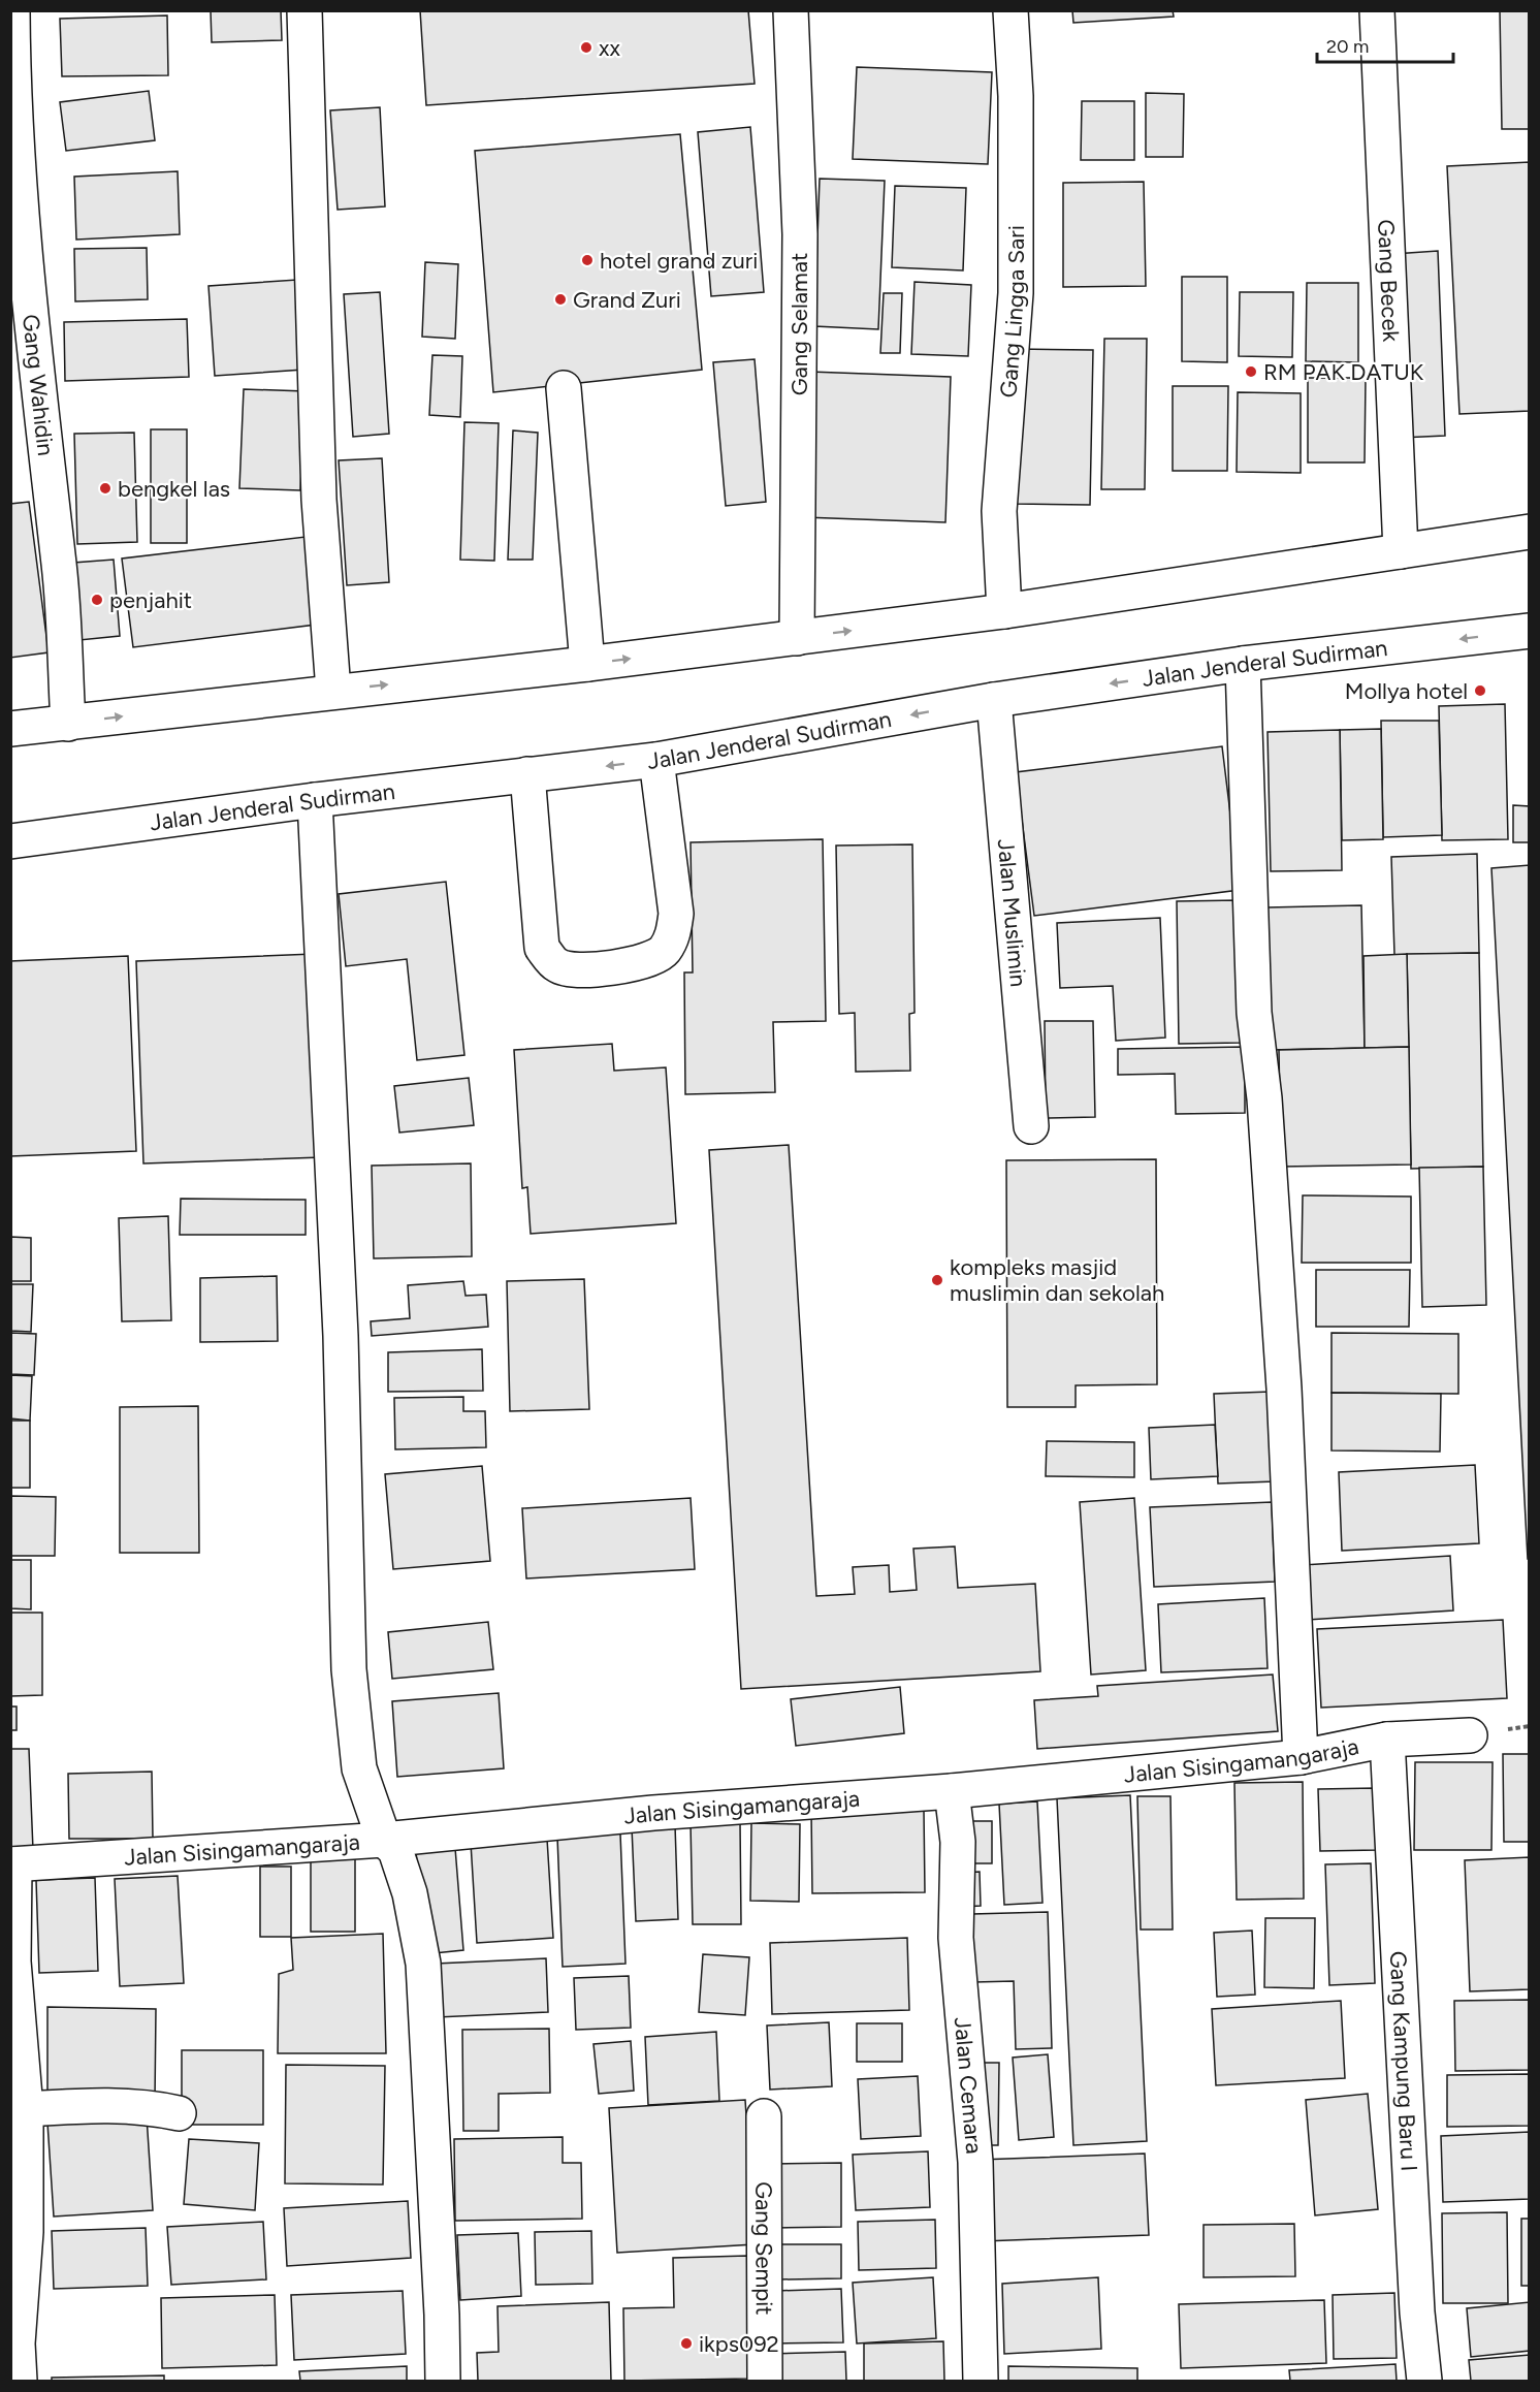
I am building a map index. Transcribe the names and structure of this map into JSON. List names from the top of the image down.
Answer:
{
  "streets": {
    "street": [
      "Gang Becek",
      "Gang Lingga Sari",
      "Gang Selamat",
      "Gang Wahidin",
      "Jalan Jenderal Sudirman",
      "Jalan Muslimin",
      "Jalan Sisingamangaraja",
      "Gang Kampung Baru I",
      "Jalan Cemara",
      "Gang Sempit"
    ]
  },
  "crossings": [
    ["Jalan Jenderal Sudirman", "Jalan Muslimin"],
    ["Jalan Sisingamangaraja", "Gang Kampung Baru I"],
    ["Jalan Sisingamangaraja", "Jalan Cemara"]
  ],
  "places": [
    "xx",
    "hotel grand zuri",
    "Grand Zuri",
    "RM PAK DATUK",
    "bengkel las",
    "penjahit",
    "Mollya hotel",
    "kompleks masjid muslimin dan sekolah",
    "ikps092"
  ],
  "scale_bar": "20 m"
}
